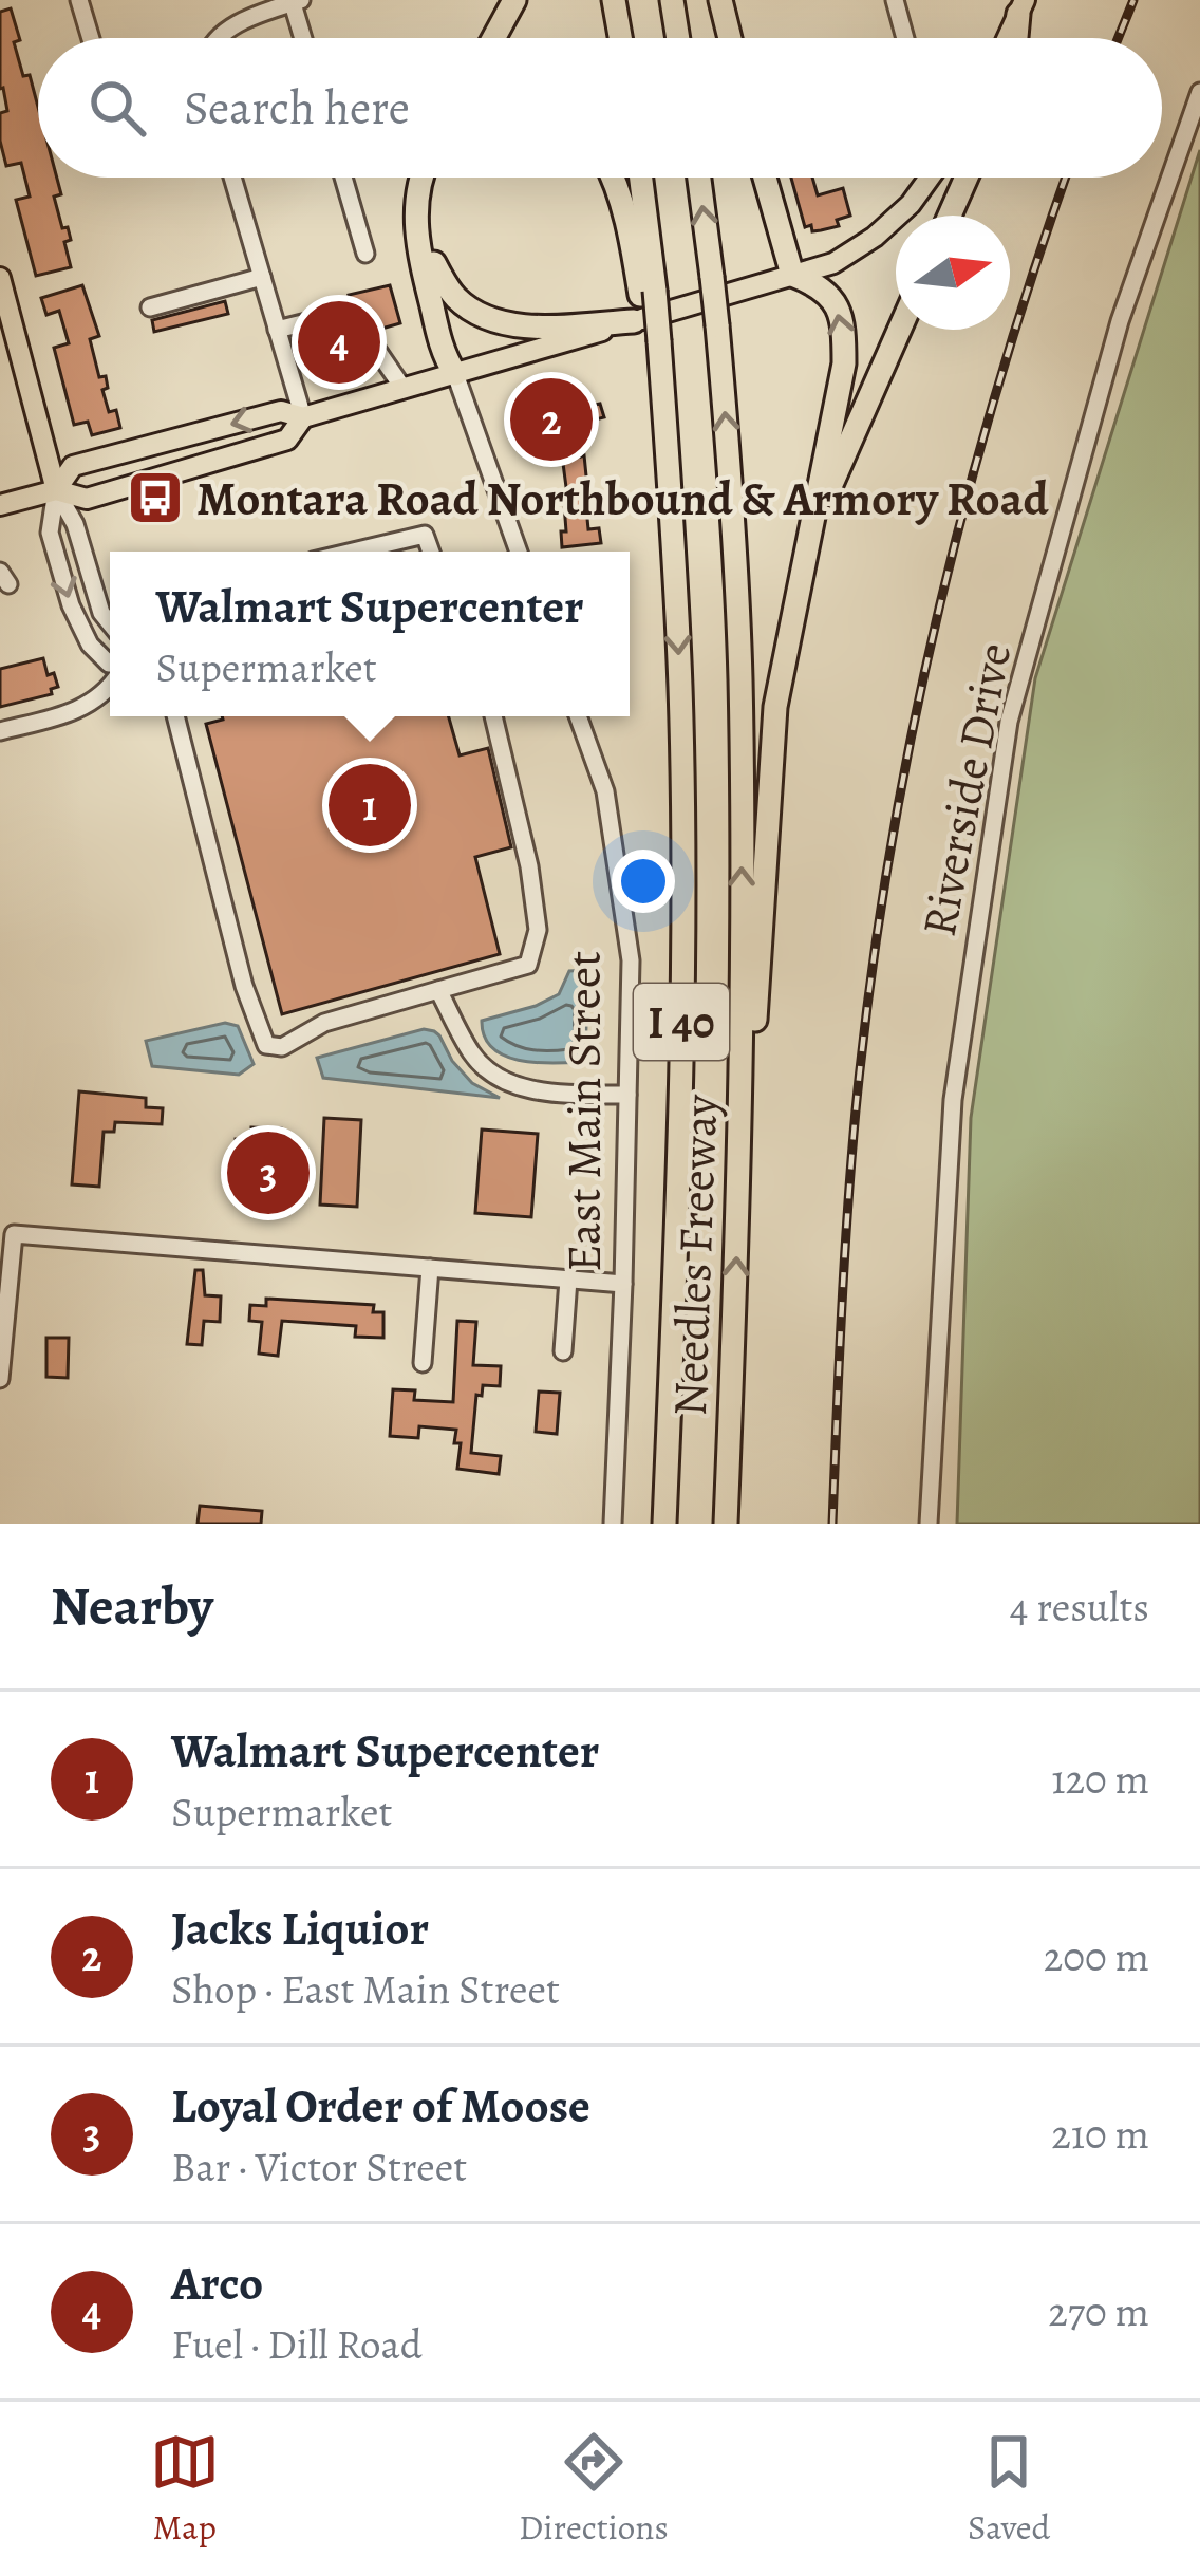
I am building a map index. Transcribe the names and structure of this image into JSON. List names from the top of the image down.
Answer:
{
  "streets": {
    "highway": ["I 40", "Needles Freeway"],
    "street": ["Riverside Drive", "East Main Street"]
  },
  "places": {
    "bus stop": ["Montara Road Northbound & Armory Road"]
  },
  "north": "right",
  "page": {
    "search": "Search here",
    "pins": [
      "4",
      "2",
      "1",
      "3"
    ],
    "popup": ["Walmart Supercenter", "Supermarket"],
    "heading": ["Nearby", "4 results"],
    "list": [
      {
        "mark": "1",
        "name": "Walmart Supercenter",
        "note": "Supermarket",
        "value": "120 m"
      },
      {
        "mark": "2",
        "name": "Jacks Liquior",
        "note": "Shop · East Main Street",
        "value": "200 m"
      },
      {
        "mark": "3",
        "name": "Loyal Order of Moose",
        "note": "Bar · Victor Street",
        "value": "210 m"
      },
      {
        "mark": "4",
        "name": "Arco",
        "note": "Fuel · Dill Road",
        "value": "270 m"
      }
    ],
    "nav": ["Map", "Directions", "Saved"]
  }
}
